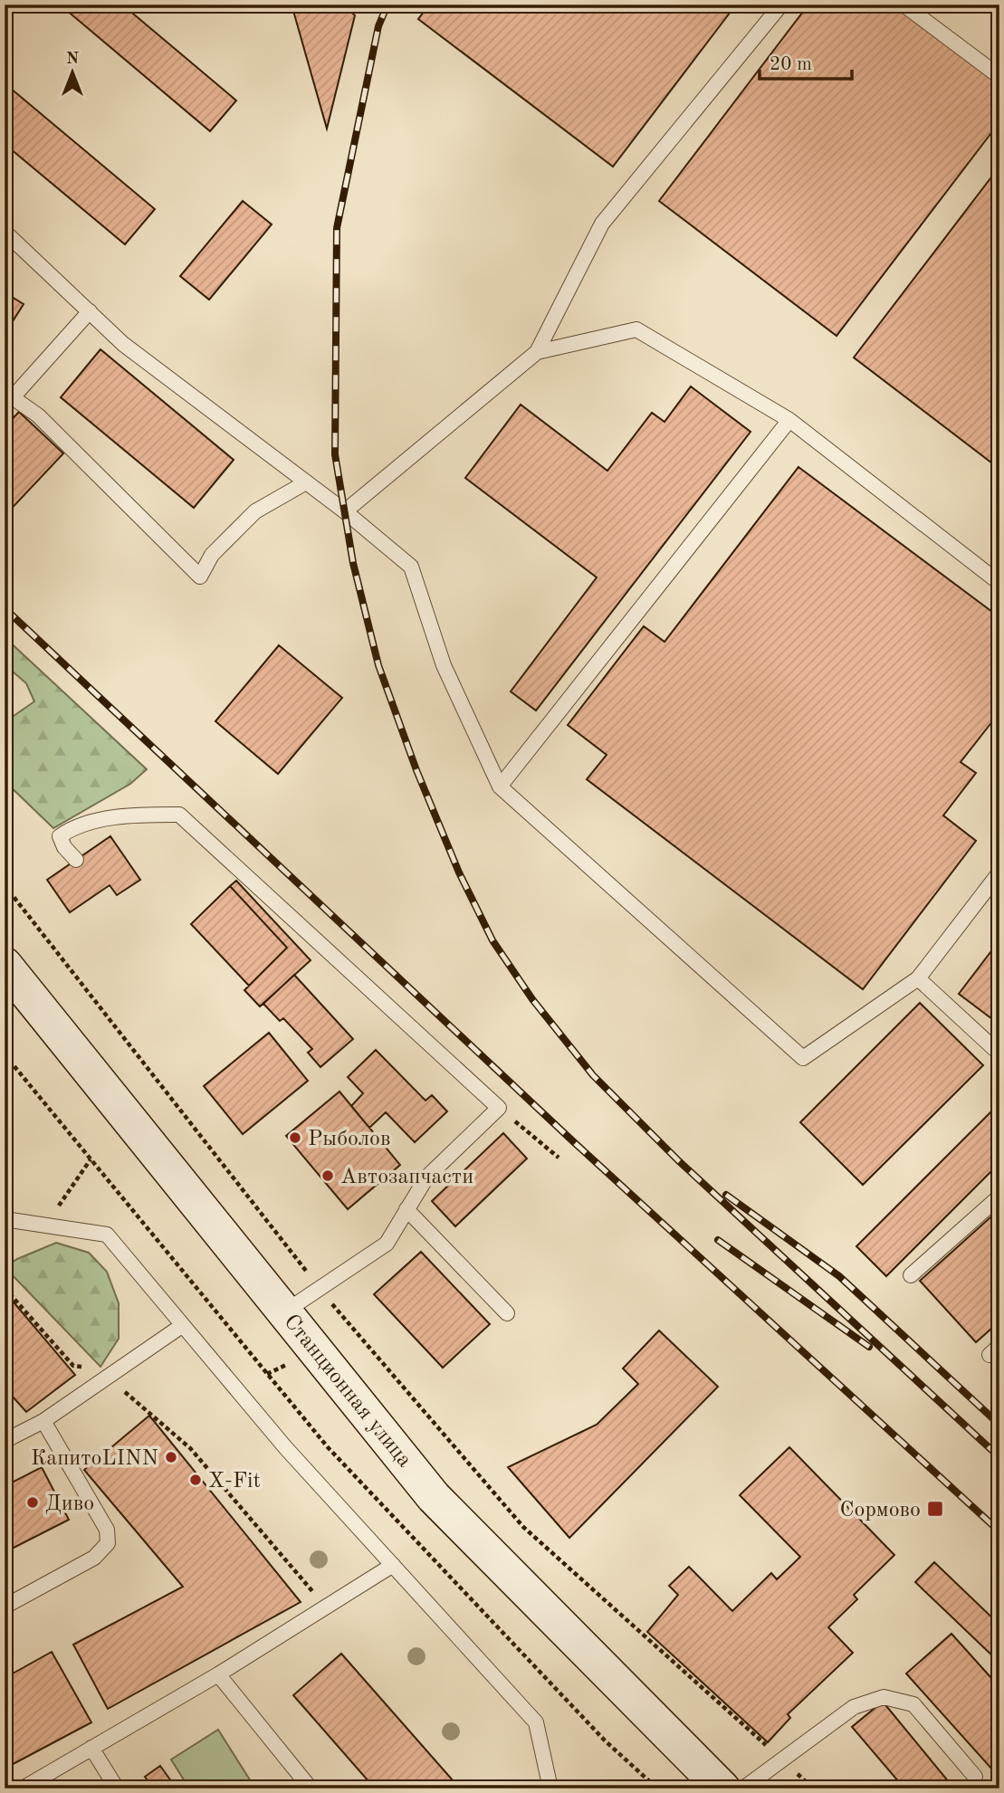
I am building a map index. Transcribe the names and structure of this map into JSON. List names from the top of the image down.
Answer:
{
  "streets": {
    "street": ["Станционная улица"]
  },
  "places": {
    "other": [
      "Рыболов",
      "Автозапчасти",
      "КапитоLINN",
      "X-Fit",
      "Диво"
    ],
    "transit": ["Сормово"]
  },
  "scale_bar": "20 m",
  "north": "top"
}
